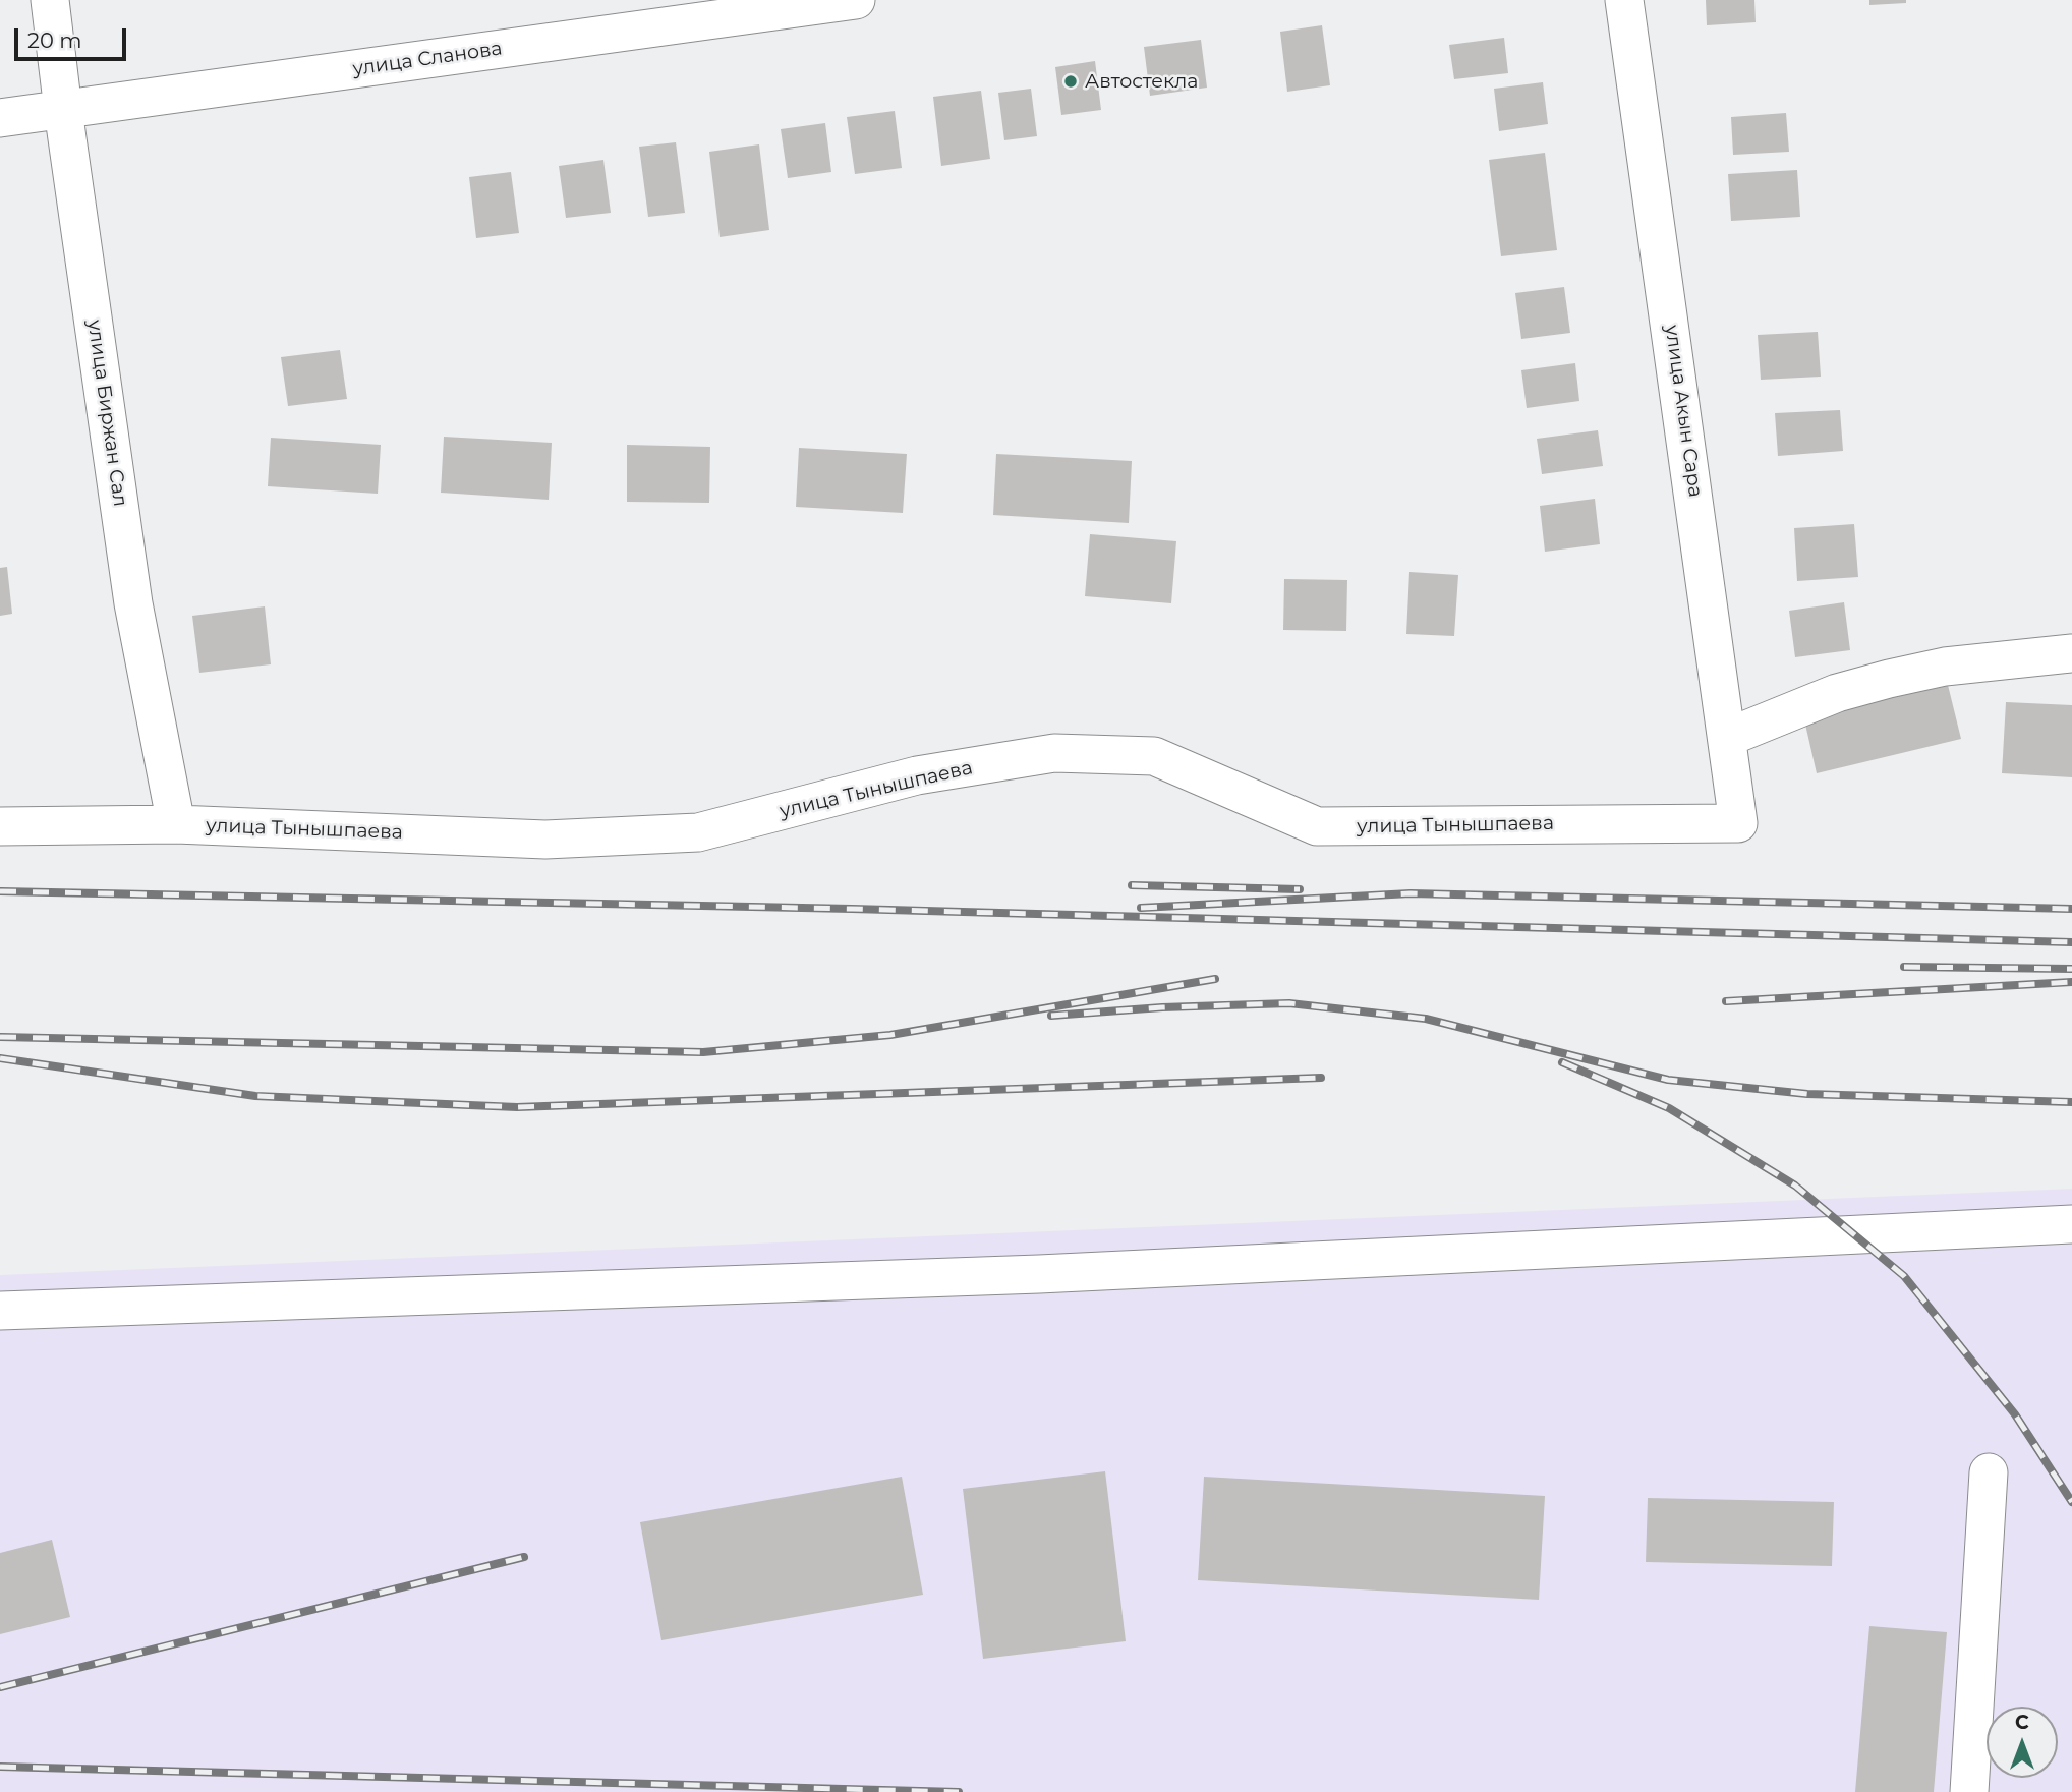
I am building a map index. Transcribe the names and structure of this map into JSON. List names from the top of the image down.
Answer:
{
  "streets": {
    "street": [
      "улица Сланова",
      "улица Акын Сара",
      "улица Биржан Сал",
      "улица Тынышпаева"
    ]
  },
  "crossings": [
    ["улица Сланова", "улица Биржан Сал"],
    ["улица Акын Сара", "улица Тынышпаева"],
    ["улица Биржан Сал", "улица Тынышпаева"]
  ],
  "places": ["Автостекла"],
  "scale_bar": "20 m",
  "north": "top"
}
